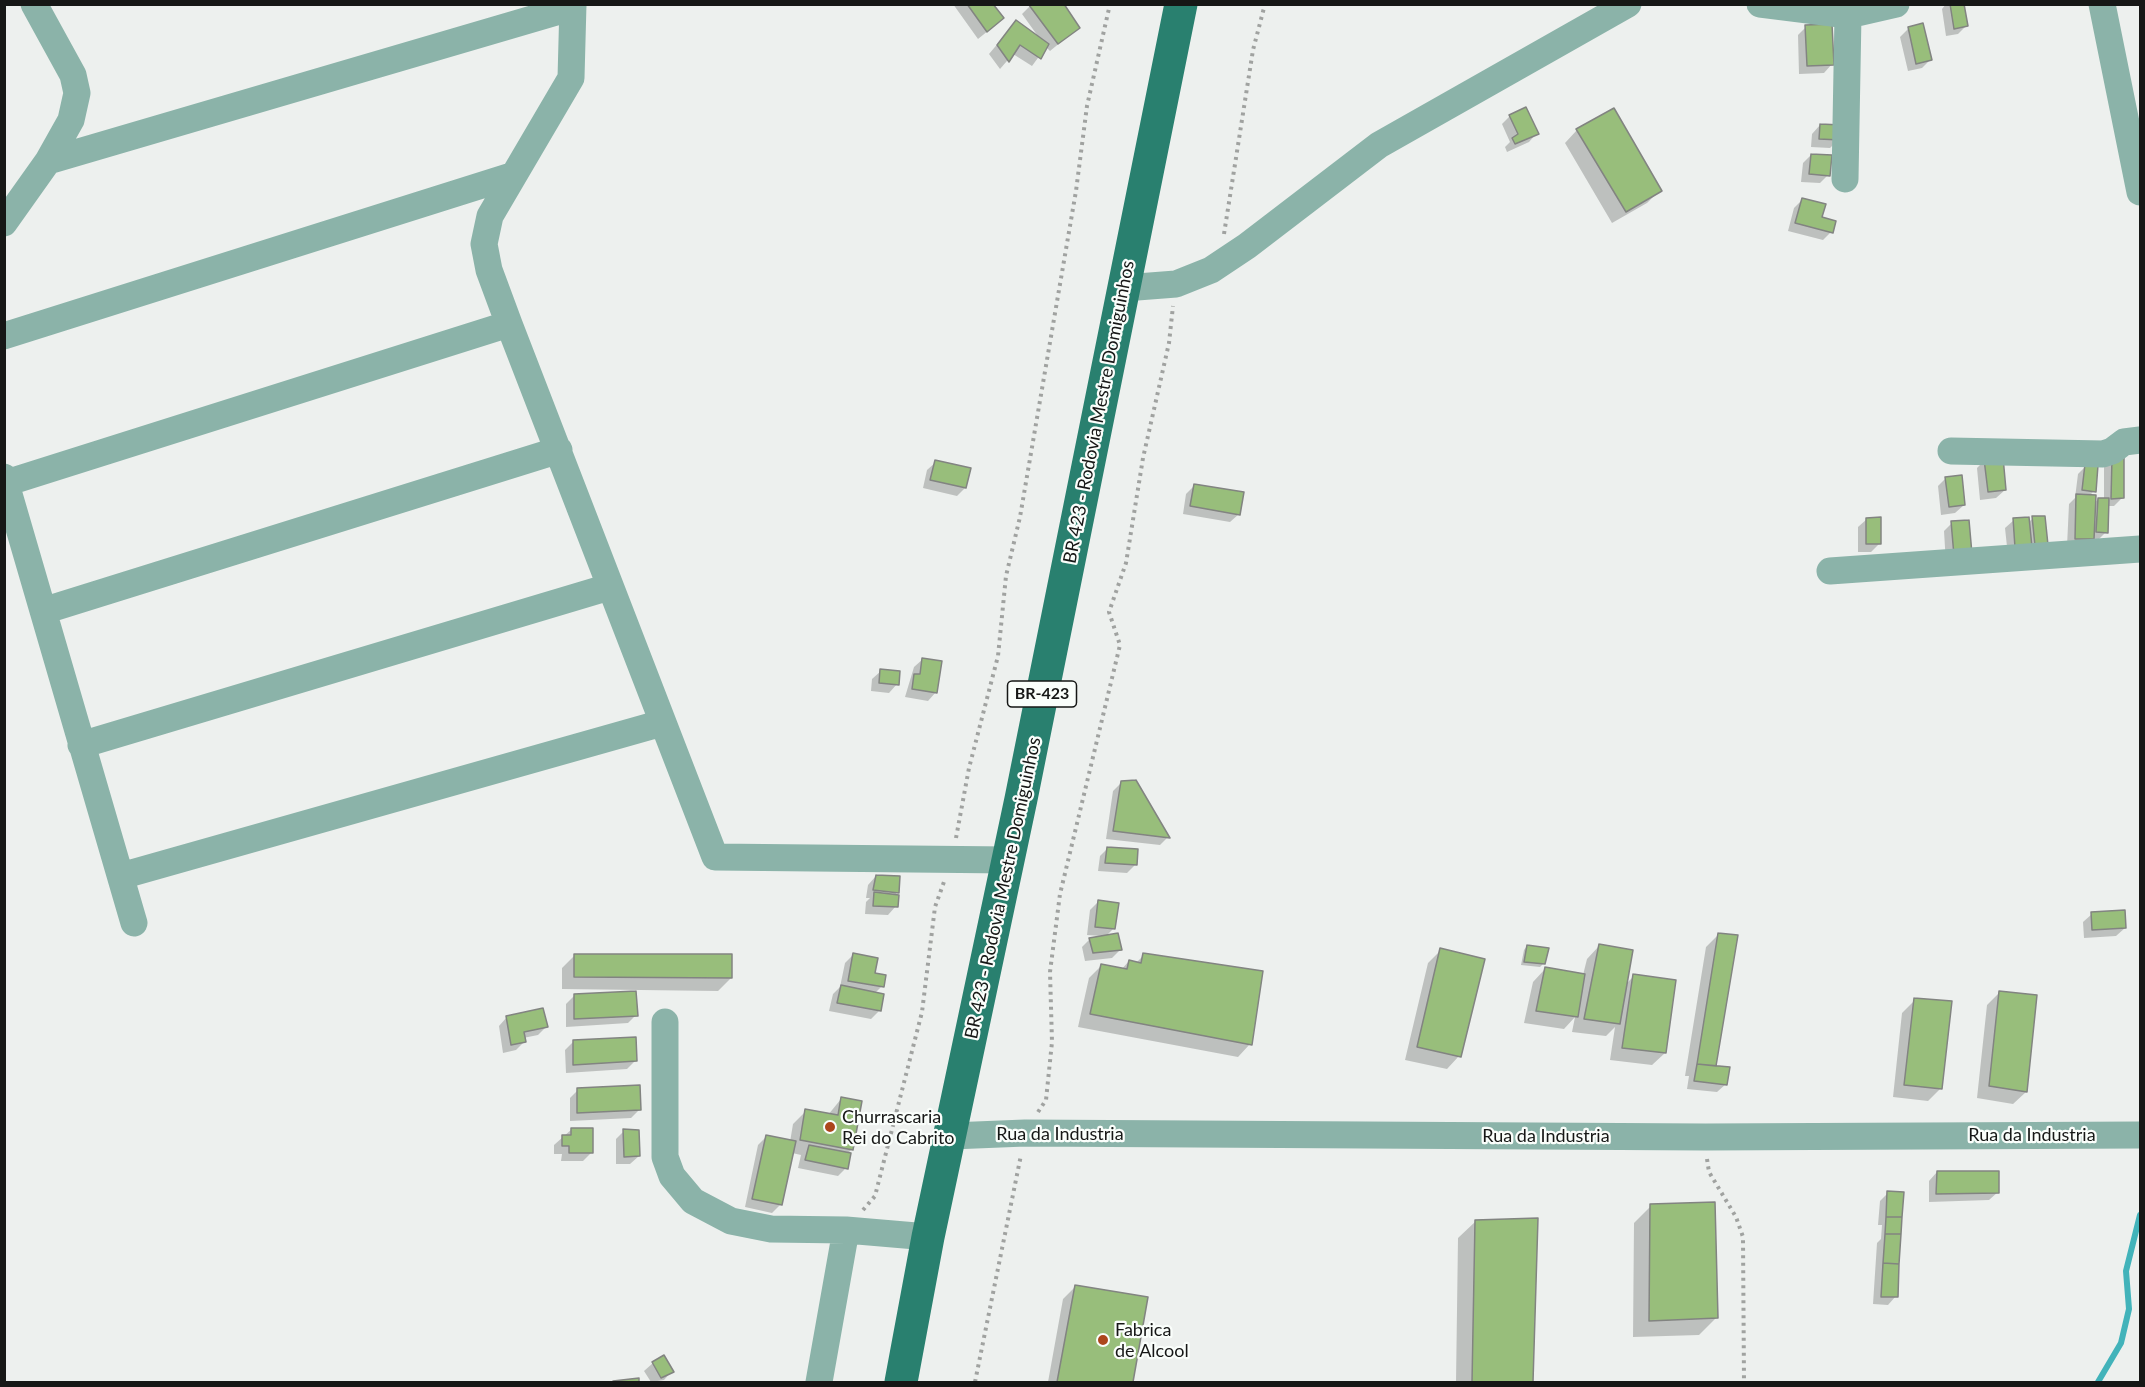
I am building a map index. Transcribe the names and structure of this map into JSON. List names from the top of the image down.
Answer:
{
  "streets": {
    "main road": ["BR 423 - Rodovia Mestre Domiguinhos", "BR-423"],
    "street": ["Rua da Industria"]
  },
  "crossings": [
    ["BR 423 - Rodovia Mestre Domiguinhos", "Rua da Industria"]
  ],
  "places": ["Churrascaria Rei do Cabrito", "Fabrica de Alcool"]
}
